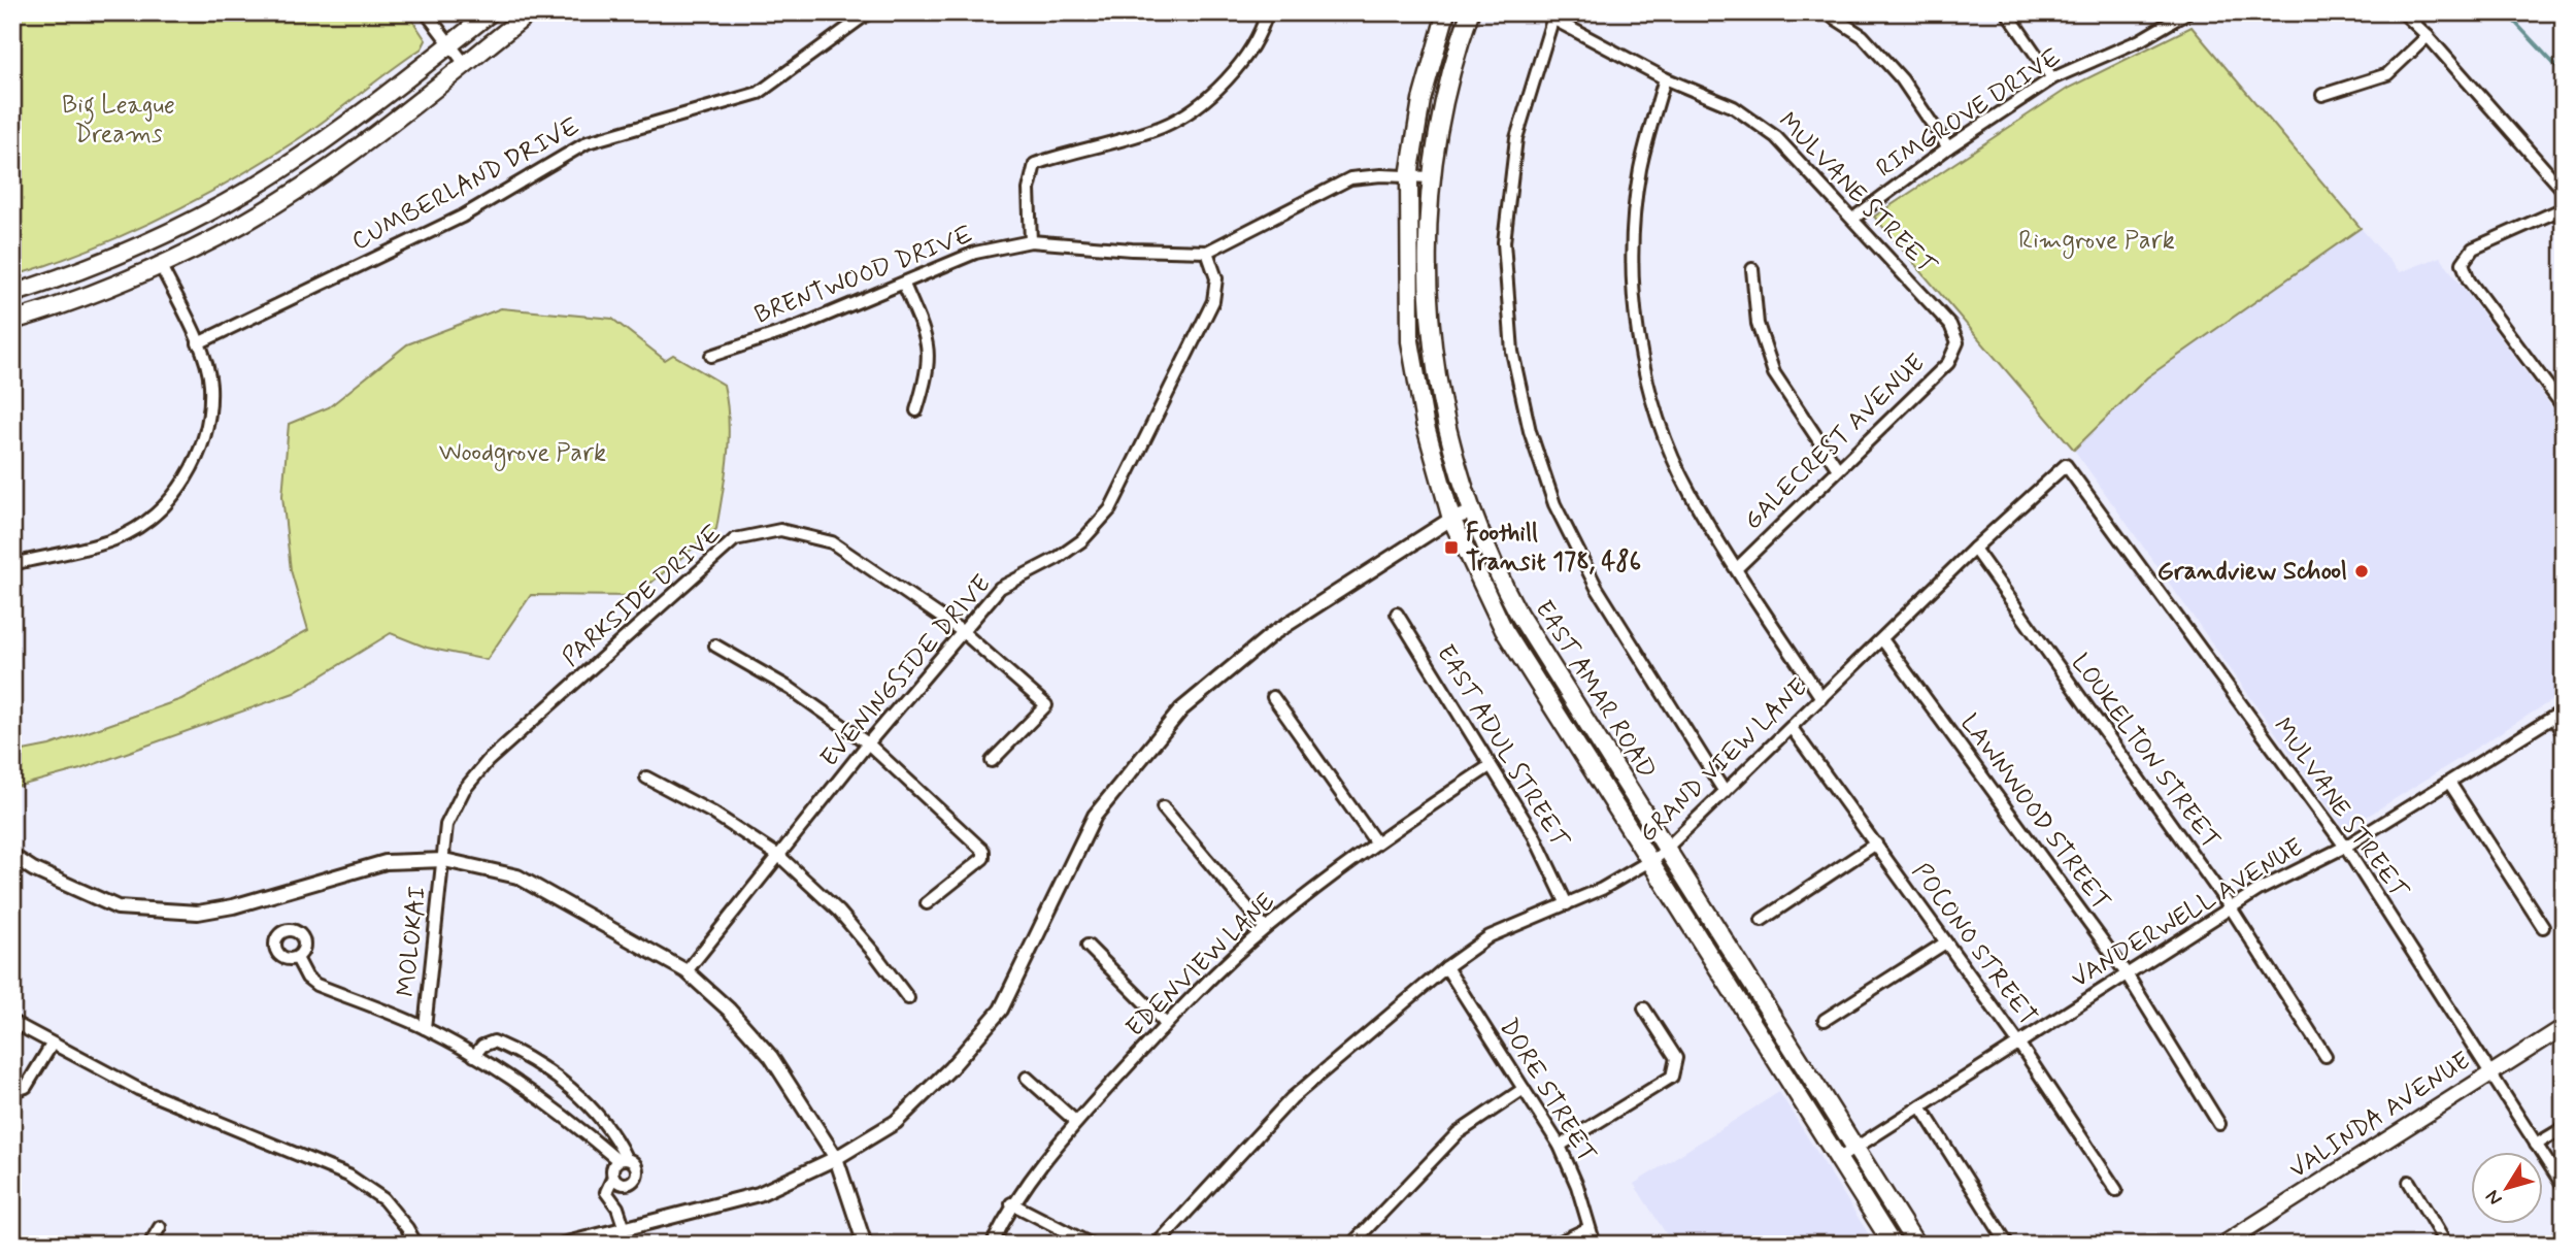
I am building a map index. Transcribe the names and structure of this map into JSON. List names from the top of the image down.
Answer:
{
  "streets": {
    "main road": ["EAST AMAR ROAD", "VALINDA AVENUE"],
    "street": [
      "RIMGROVE DRIVE",
      "CUMBERLAND DRIVE",
      "MULVANE STREET",
      "BRENTWOOD DRIVE",
      "GALECREST AVENUE",
      "PARKSIDE DRIVE",
      "EVENINGSIDE DRIVE",
      "EAST ADUL STREET",
      "LOUKELTON STREET",
      "GRAND VIEW LANE",
      "LAWNWOOD STREET",
      "VANDERWELL AVENUE",
      "MOLOKAI",
      "POCONO STREET",
      "EDENVIEW LANE",
      "DORE STREET"
    ]
  },
  "crossings": [
    ["RIMGROVE DRIVE", "MULVANE STREET"],
    ["MULVANE STREET", "GALECREST AVENUE"],
    ["MULVANE STREET", "GRAND VIEW LANE"],
    ["MULVANE STREET", "VANDERWELL AVENUE"],
    ["MULVANE STREET", "VALINDA AVENUE"],
    ["BRENTWOOD DRIVE", "EVENINGSIDE DRIVE"],
    ["PARKSIDE DRIVE", "EVENINGSIDE DRIVE"],
    ["PARKSIDE DRIVE", "MOLOKAI"],
    ["EAST AMAR ROAD", "GRAND VIEW LANE"],
    ["EAST AMAR ROAD", "VANDERWELL AVENUE"],
    ["EAST ADUL STREET", "GRAND VIEW LANE"],
    ["EAST ADUL STREET", "EDENVIEW LANE"],
    ["LOUKELTON STREET", "GRAND VIEW LANE"],
    ["LOUKELTON STREET", "VANDERWELL AVENUE"],
    ["GRAND VIEW LANE", "LAWNWOOD STREET"],
    ["GRAND VIEW LANE", "POCONO STREET"],
    ["GRAND VIEW LANE", "DORE STREET"],
    ["LAWNWOOD STREET", "VANDERWELL AVENUE"],
    ["VANDERWELL AVENUE", "POCONO STREET"]
  ],
  "parks": ["Big League Dreams", "Rimgrove Park", "Woodgrove Park"],
  "places": {
    "transit": ["Foothill Transit 178, 486"],
    "other": ["Grandview School"]
  },
  "north": "bottom left"
}
